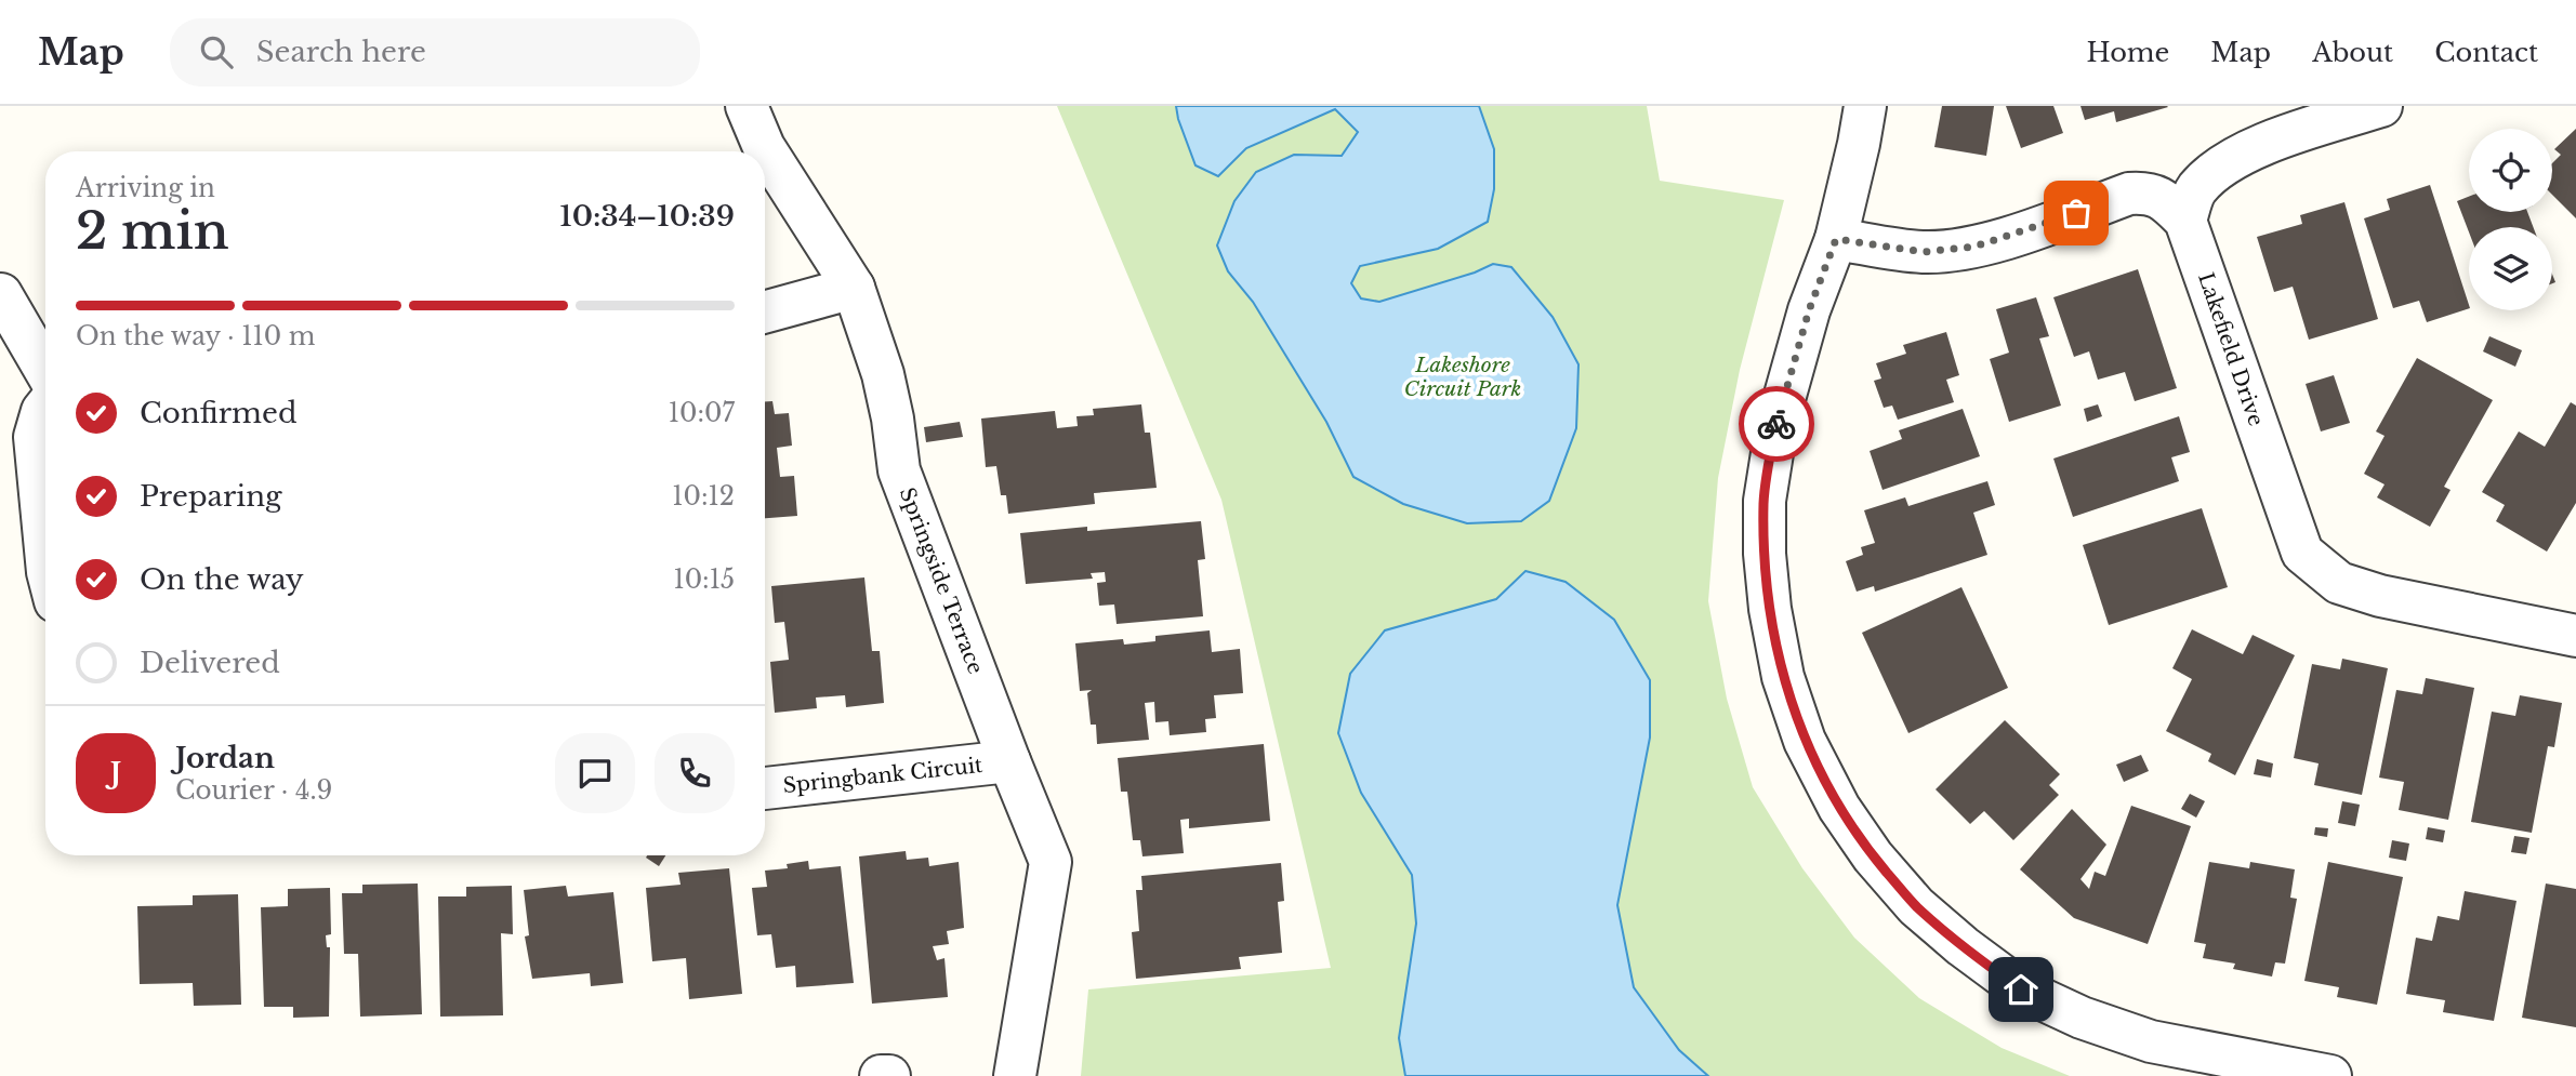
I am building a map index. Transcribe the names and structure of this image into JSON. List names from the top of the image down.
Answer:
{
  "streets": {
    "street": ["Lakefield Drive", "Springside Terrace", "Springbank Circuit"]
  },
  "crossings": [
    ["Springside Terrace", "Springbank Circuit"]
  ],
  "parks": ["Lakeshore Circuit Park"],
  "page": {
    "header": "Map",
    "search": "Search here",
    "nav": [
      "Home",
      "Map",
      "About",
      "Contact"
    ],
    "heading": ["2 min", "Arriving in", "10:34–10:39"],
    "panel": ["Jordan", "Courier · 4.9"],
    "bar": "On the way · 110 m",
    "list": [
      ["Confirmed", "10:07"],
      ["Preparing", "10:12"],
      ["On the way", "10:15"],
      "Delivered"
    ],
    "round": "J"
  }
}
